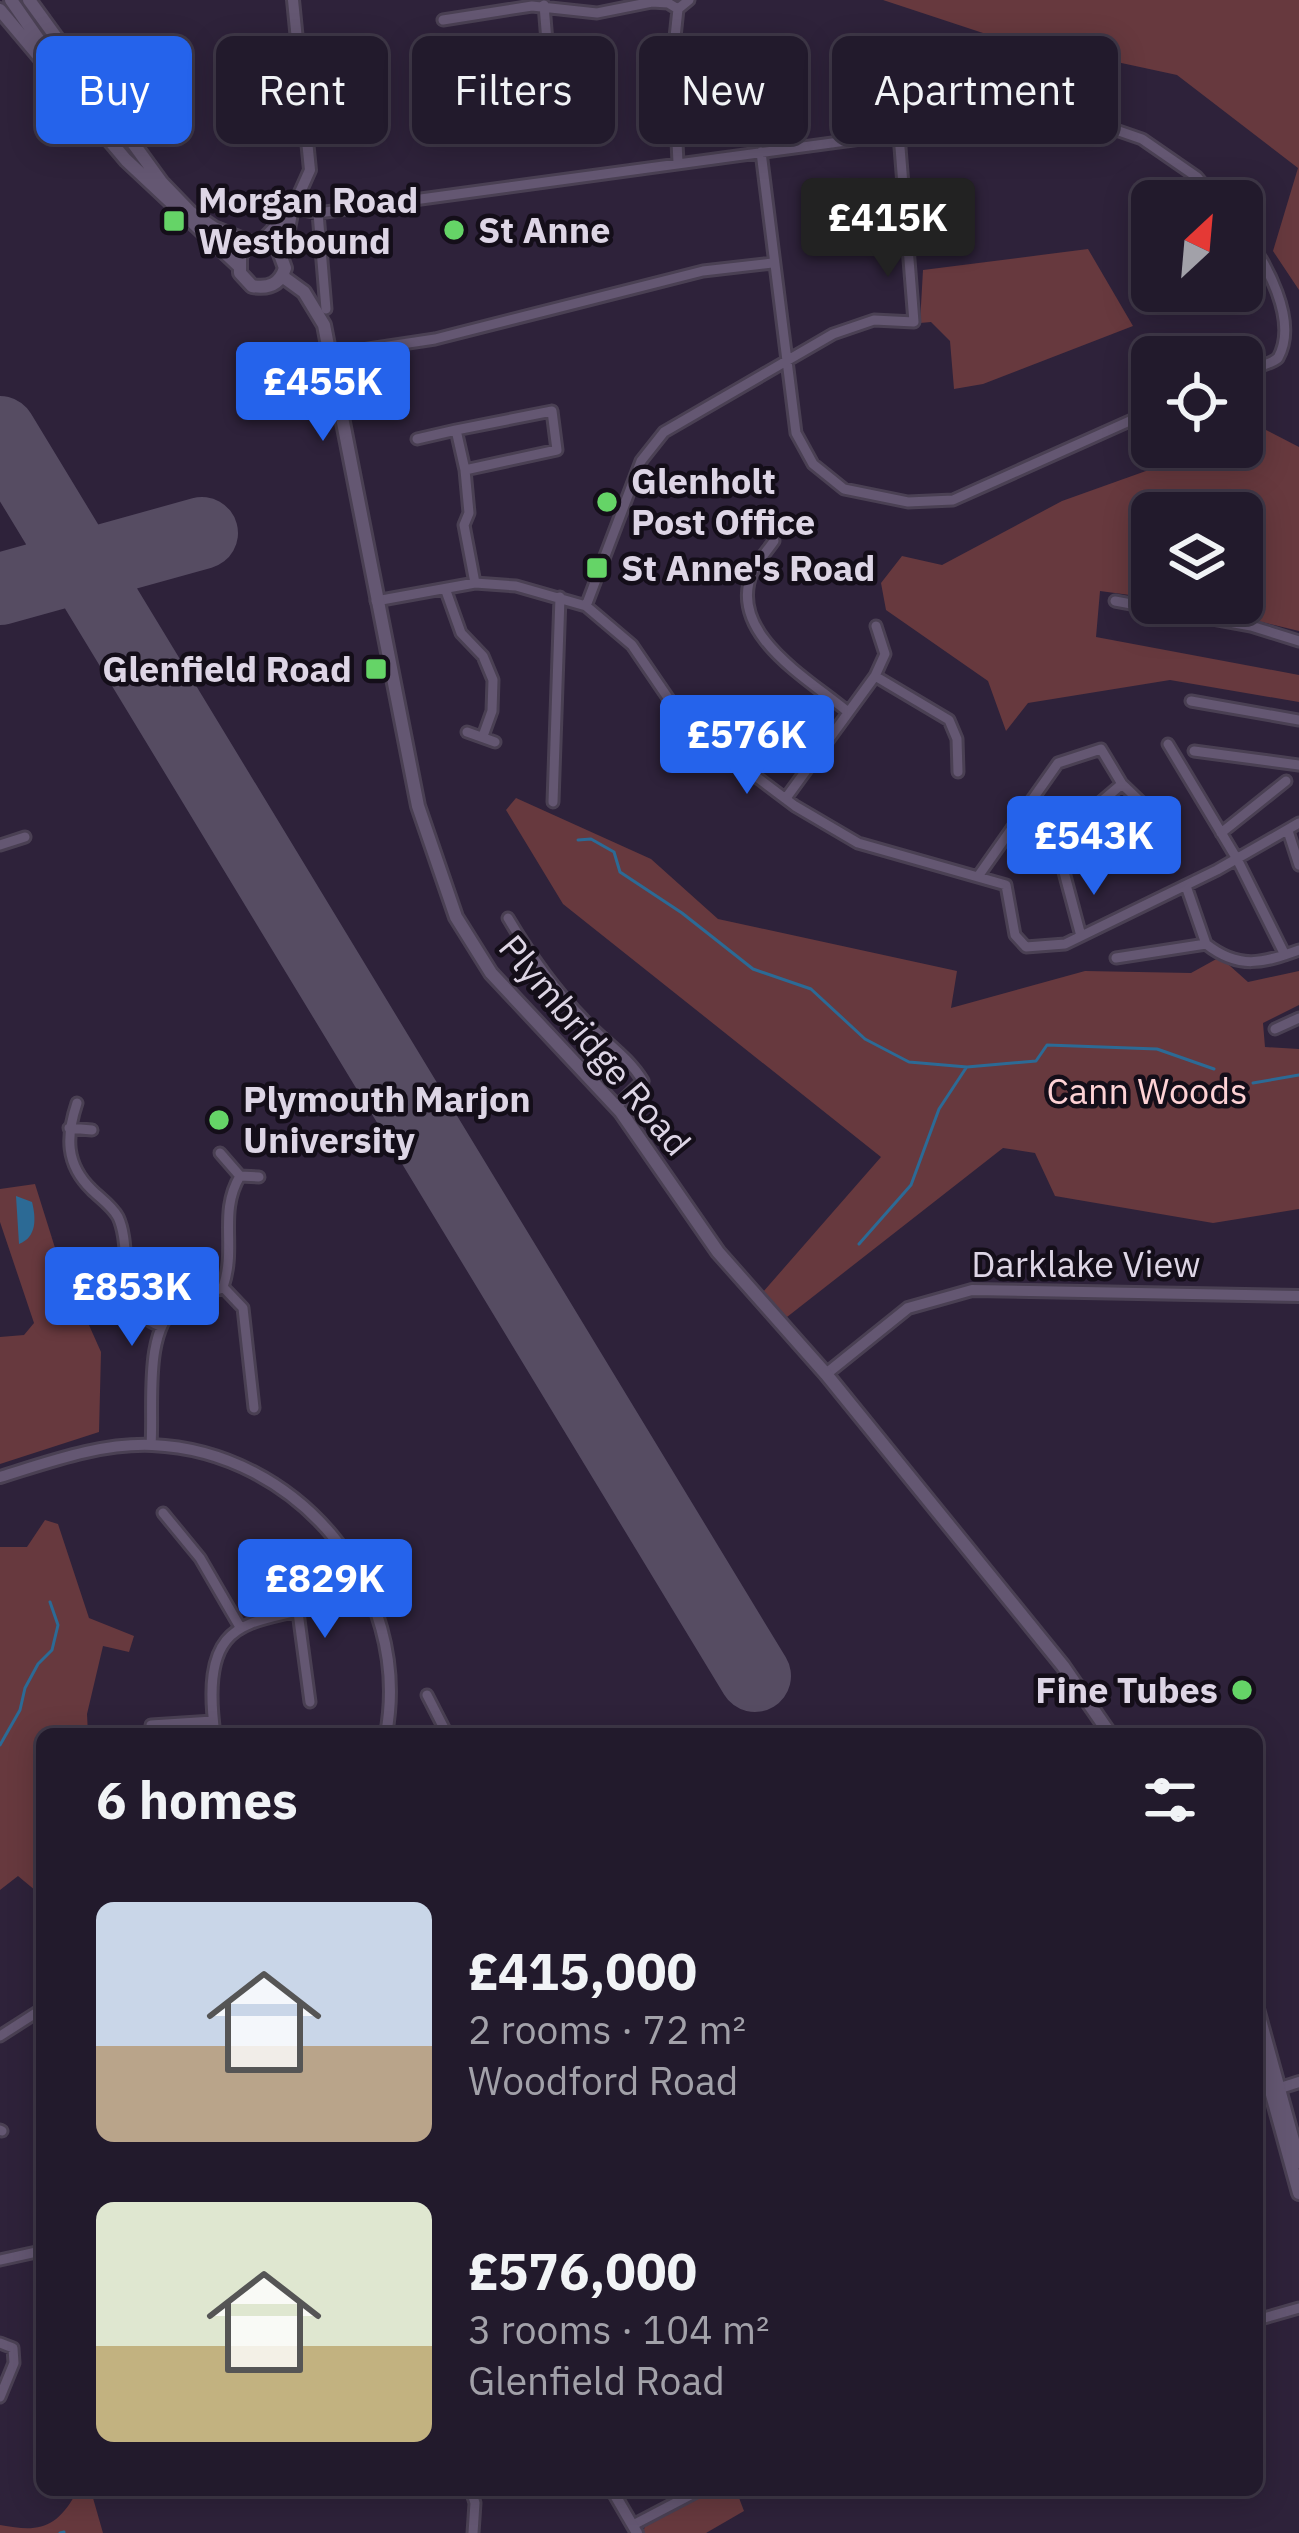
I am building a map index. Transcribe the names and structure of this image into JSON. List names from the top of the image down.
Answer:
{
  "streets": {
    "main road": ["Plymbridge Road"],
    "street": ["Darklake View"]
  },
  "crossings": [
    ["Plymbridge Road", "Darklake View"]
  ],
  "parks": ["Cann Woods"],
  "places": {
    "transit": ["Morgan Road Westbound", "St Anne's Road", "Glenfield Road"],
    "other": [
      "St Anne",
      "Glenholt Post Office",
      "Plymouth Marjon University",
      "Fine Tubes"
    ]
  },
  "north": "top right",
  "page": {
    "chip": [
      "Buy",
      "Rent",
      "Filters",
      "New",
      "Apartment"
    ],
    "price": [
      "£415K",
      "£455K",
      "£576K",
      "£543K",
      "£853K",
      "£829K"
    ],
    "heading": "6 homes",
    "list": [
      {
        "name": "£415,000",
        "note": "2 rooms · 72 m² · Woodford Road"
      },
      {
        "name": "£576,000",
        "note": "3 rooms · 104 m² · Glenfield Road"
      }
    ]
  }
}
